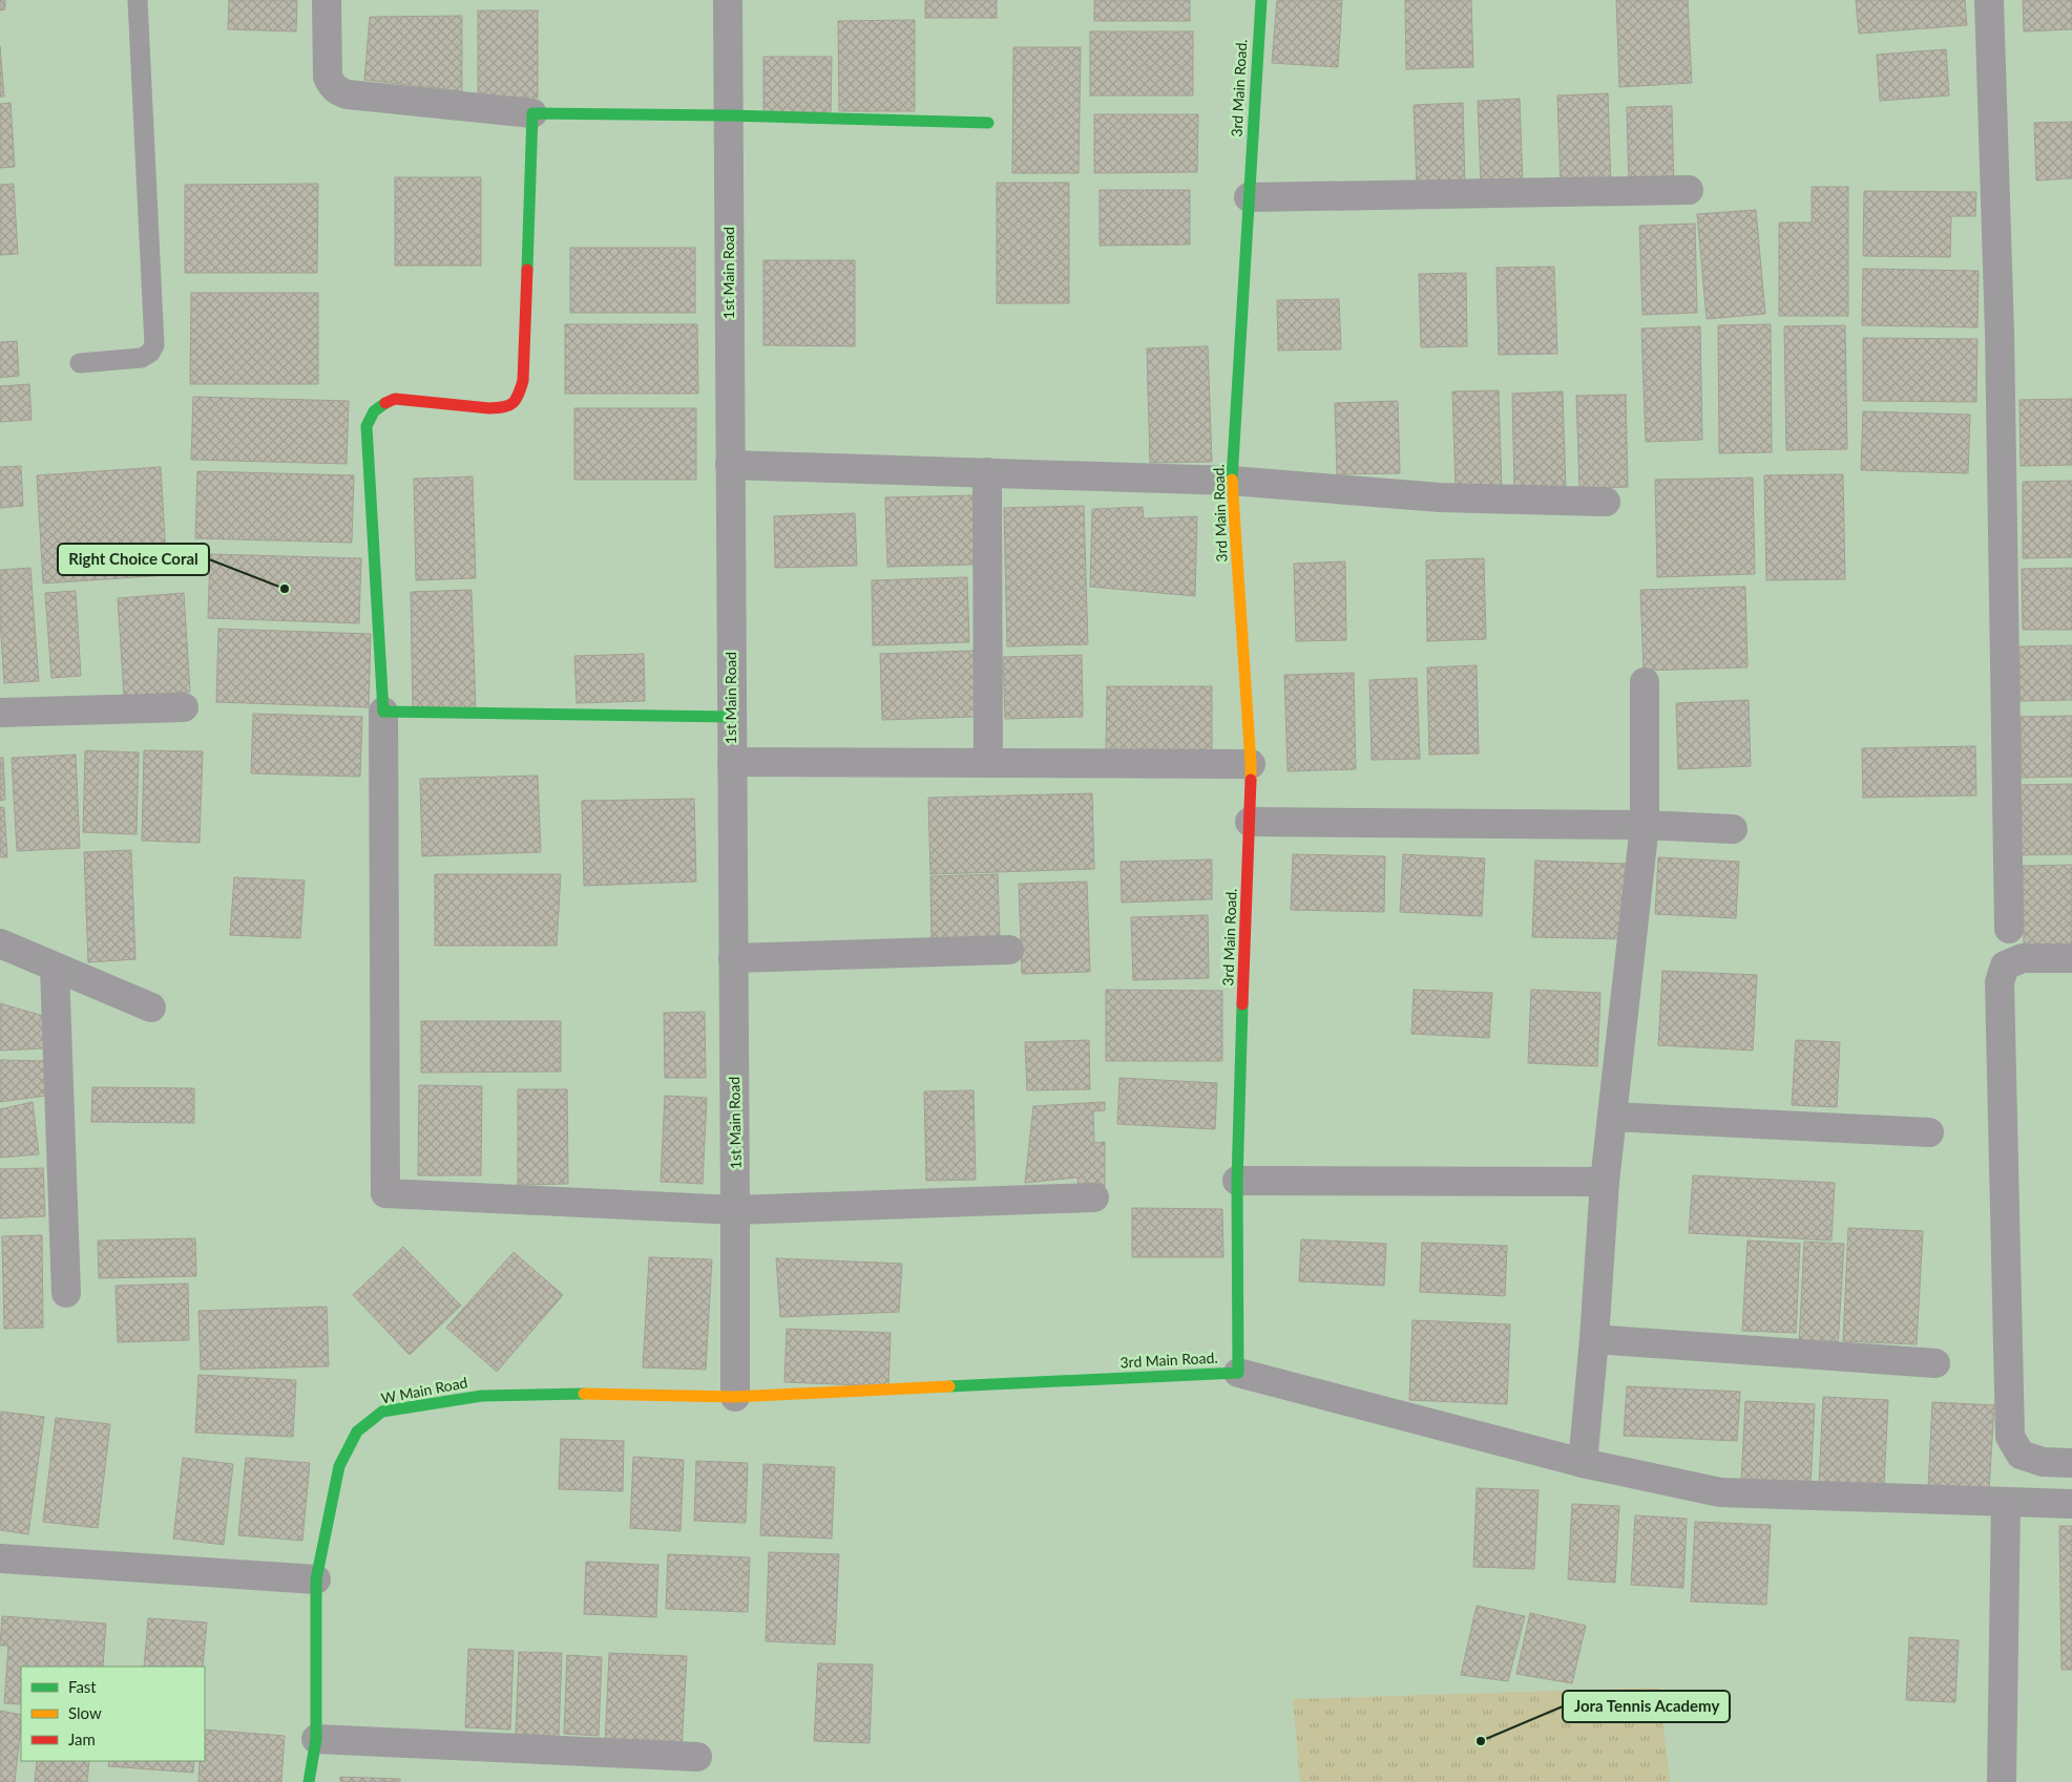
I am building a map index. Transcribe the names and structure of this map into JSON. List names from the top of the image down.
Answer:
{
  "streets": {
    "street": ["3rd Main Road.", "1st Main Road", "W Main Road"]
  },
  "crossings": [
    ["3rd Main Road.", "1st Main Road"],
    ["3rd Main Road.", "W Main Road"],
    ["1st Main Road", "W Main Road"]
  ],
  "places": ["Right Choice Coral", "Jora Tennis Academy"],
  "legend": ["Fast", "Slow", "Jam"]
}
